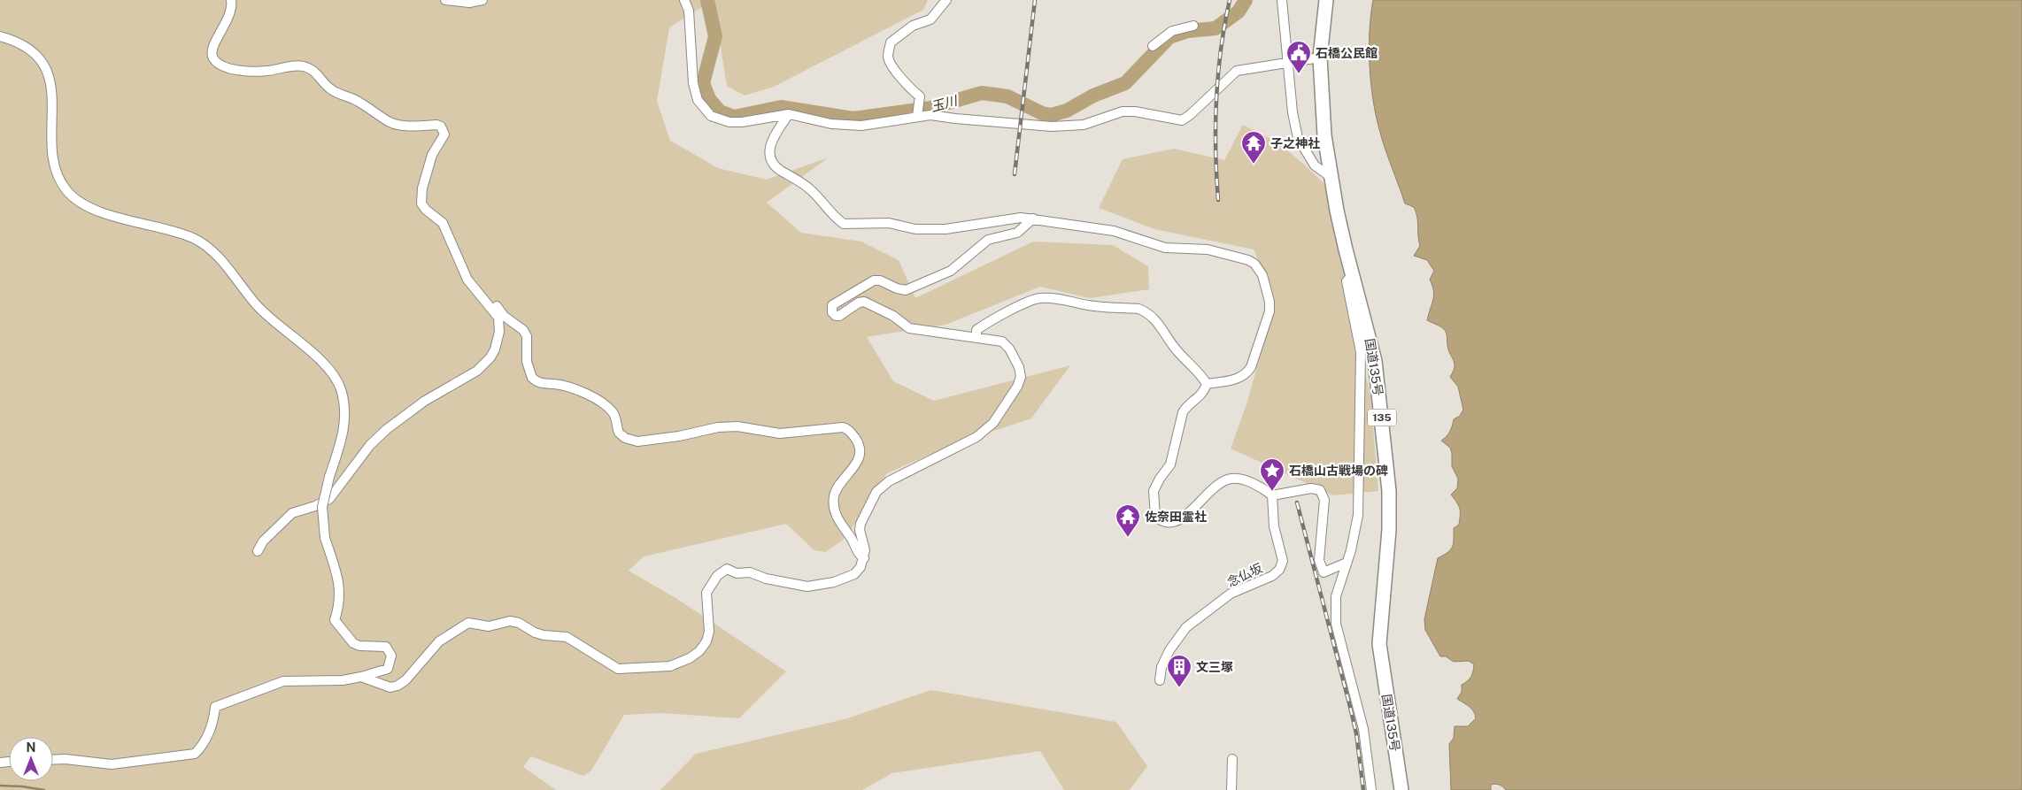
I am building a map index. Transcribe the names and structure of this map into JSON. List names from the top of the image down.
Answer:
{
  "streets": {
    "highway": ["国道135号", "135"],
    "street": ["念仏坂"]
  },
  "water": ["玉川"],
  "places": {
    "public building": ["石橋公民館"],
    "temple": ["子之神社", "佐奈田霊社"],
    "place": ["石橋山古戦場の碑"],
    "building": ["文三塚"]
  },
  "north": "top"
}
